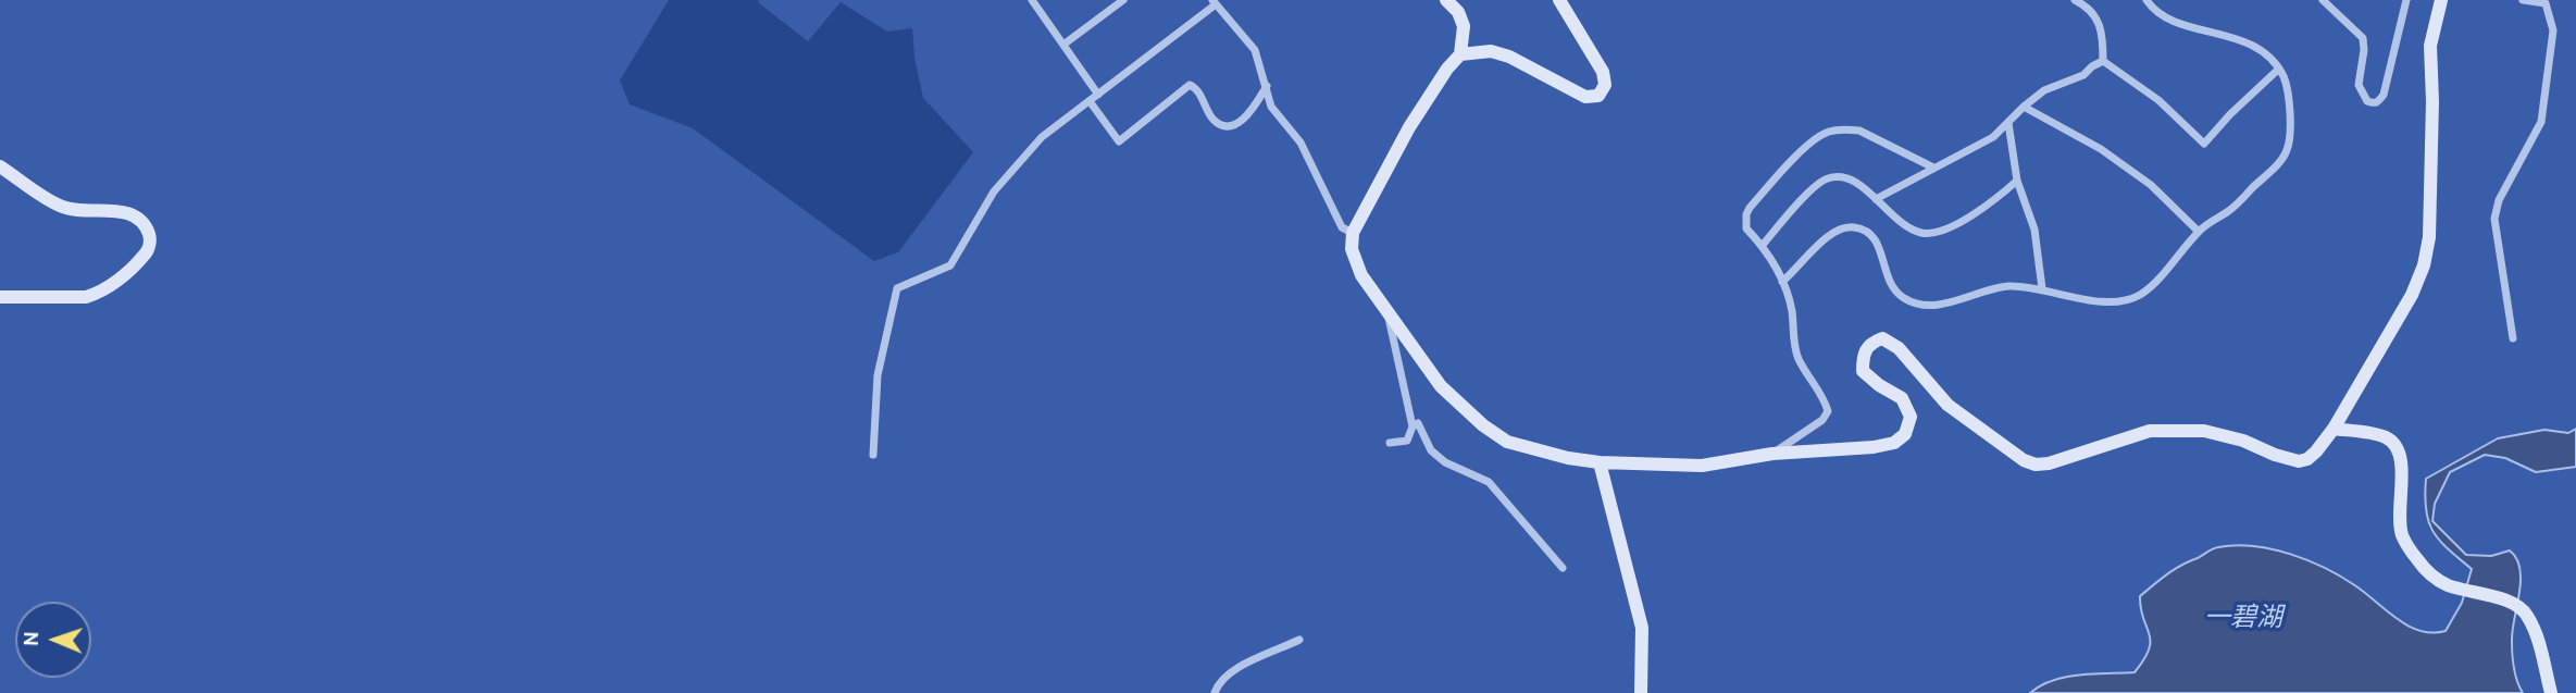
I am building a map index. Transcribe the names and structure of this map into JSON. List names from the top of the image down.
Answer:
{
  "water": ["一碧湖"],
  "north": "left"
}
